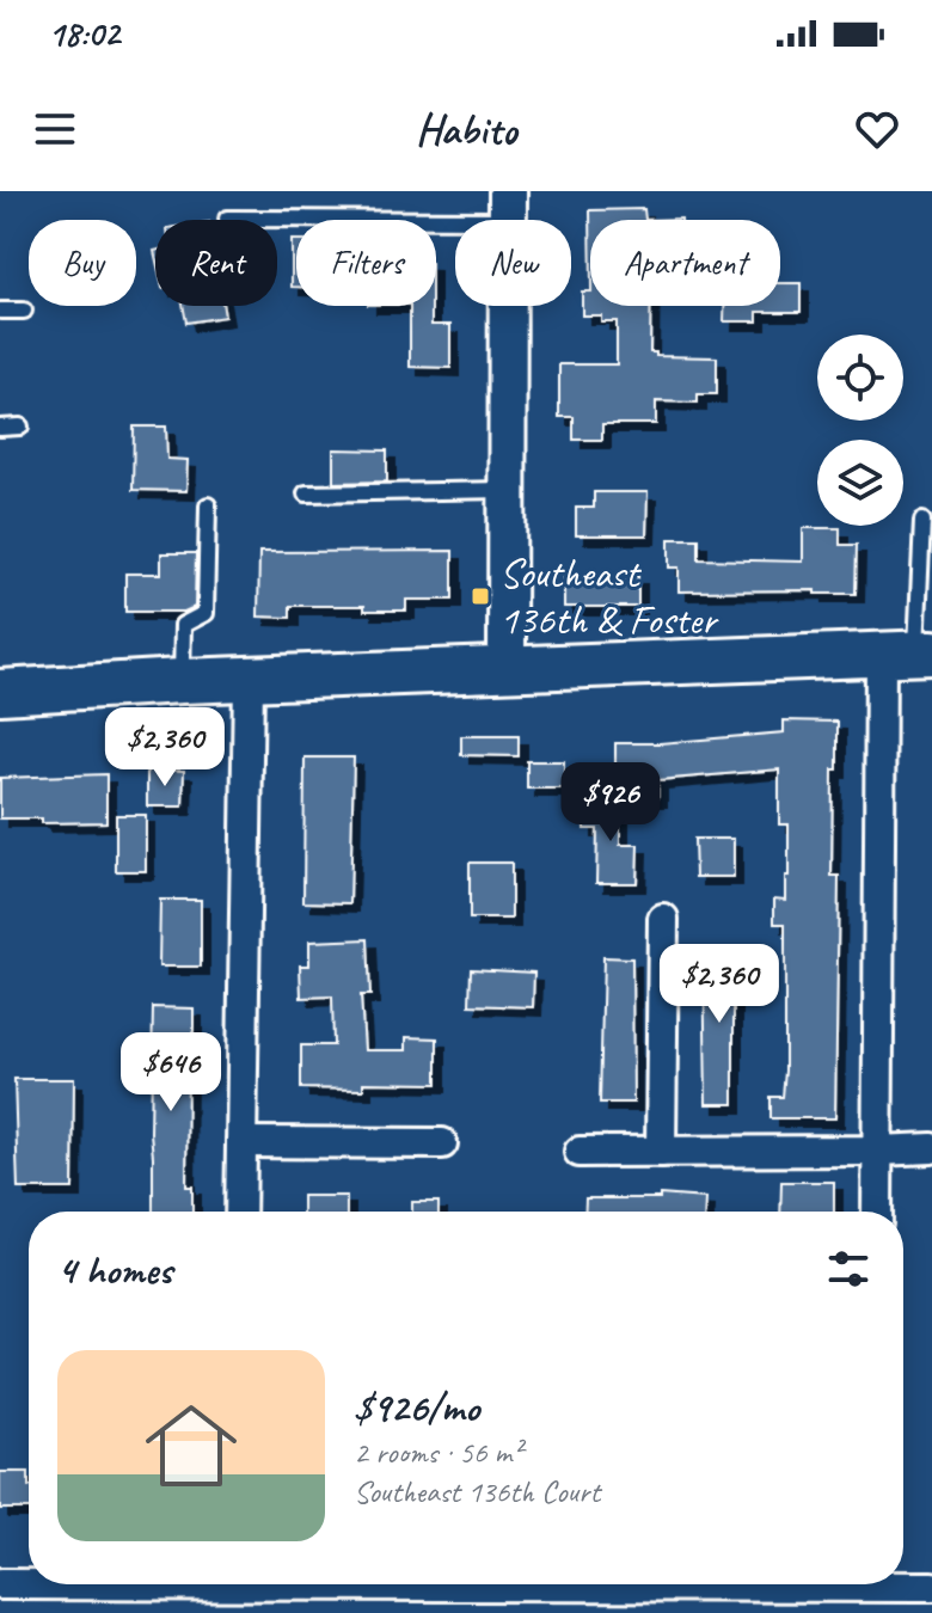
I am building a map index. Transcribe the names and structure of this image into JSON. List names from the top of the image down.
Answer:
{
  "places": {
    "transit": ["Southeast 136th & Foster"]
  },
  "page": {
    "status": "18:02",
    "header": "Habito",
    "chip": [
      "Buy",
      "Rent",
      "Filters",
      "New",
      "Apartment"
    ],
    "price": [
      "$2,360",
      "$926",
      "$2,360",
      "$646"
    ],
    "heading": "4 homes",
    "list": [
      {
        "name": "$926/mo",
        "note": "2 rooms · 56 m² · Southeast 136th Court"
      }
    ]
  }
}
